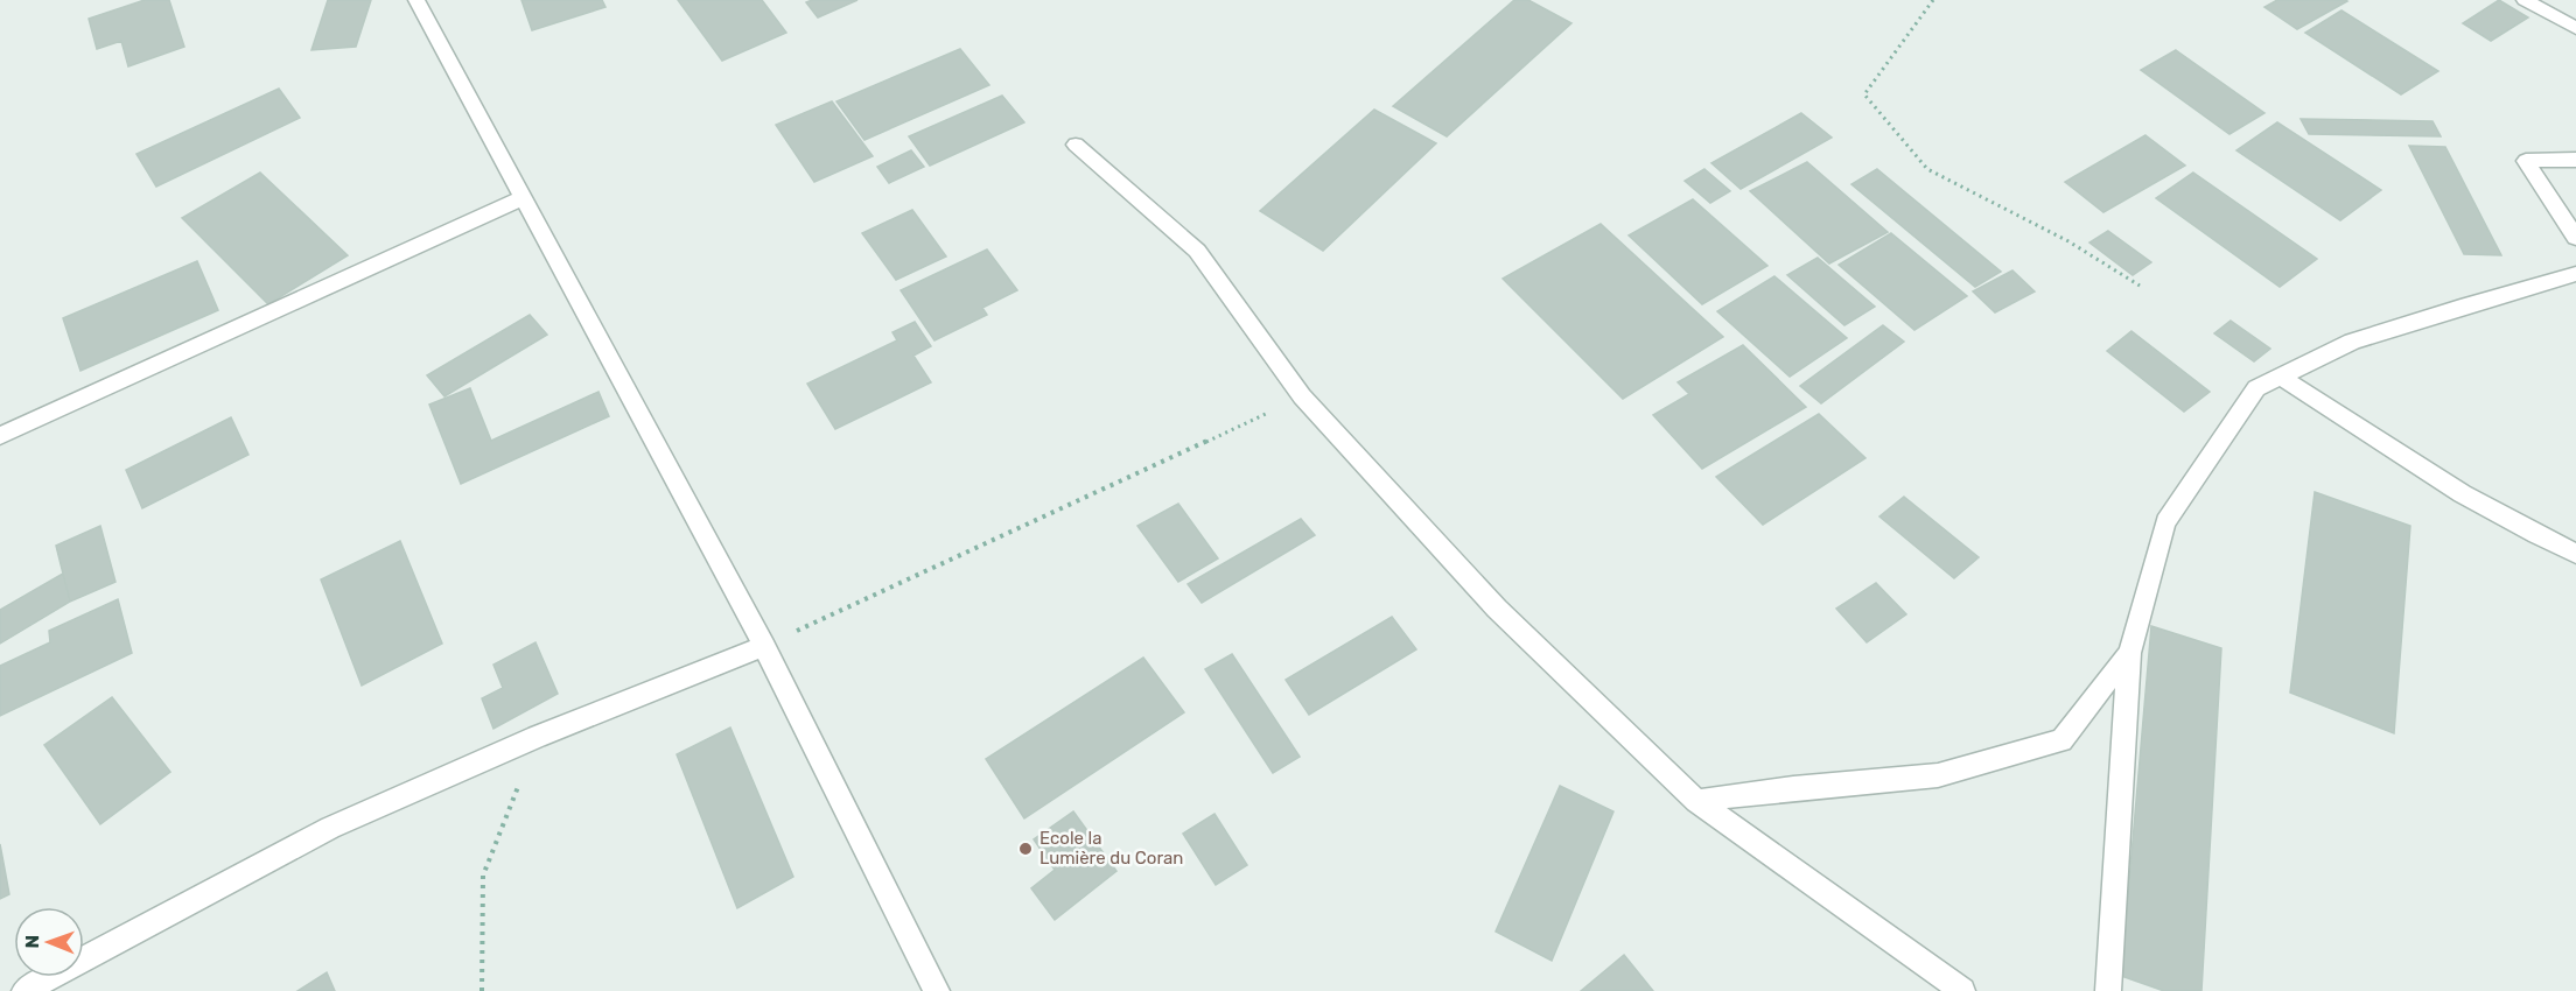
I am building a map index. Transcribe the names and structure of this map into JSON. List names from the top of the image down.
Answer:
{
  "places": ["Ecole la Lumière du Coran"],
  "north": "left"
}
